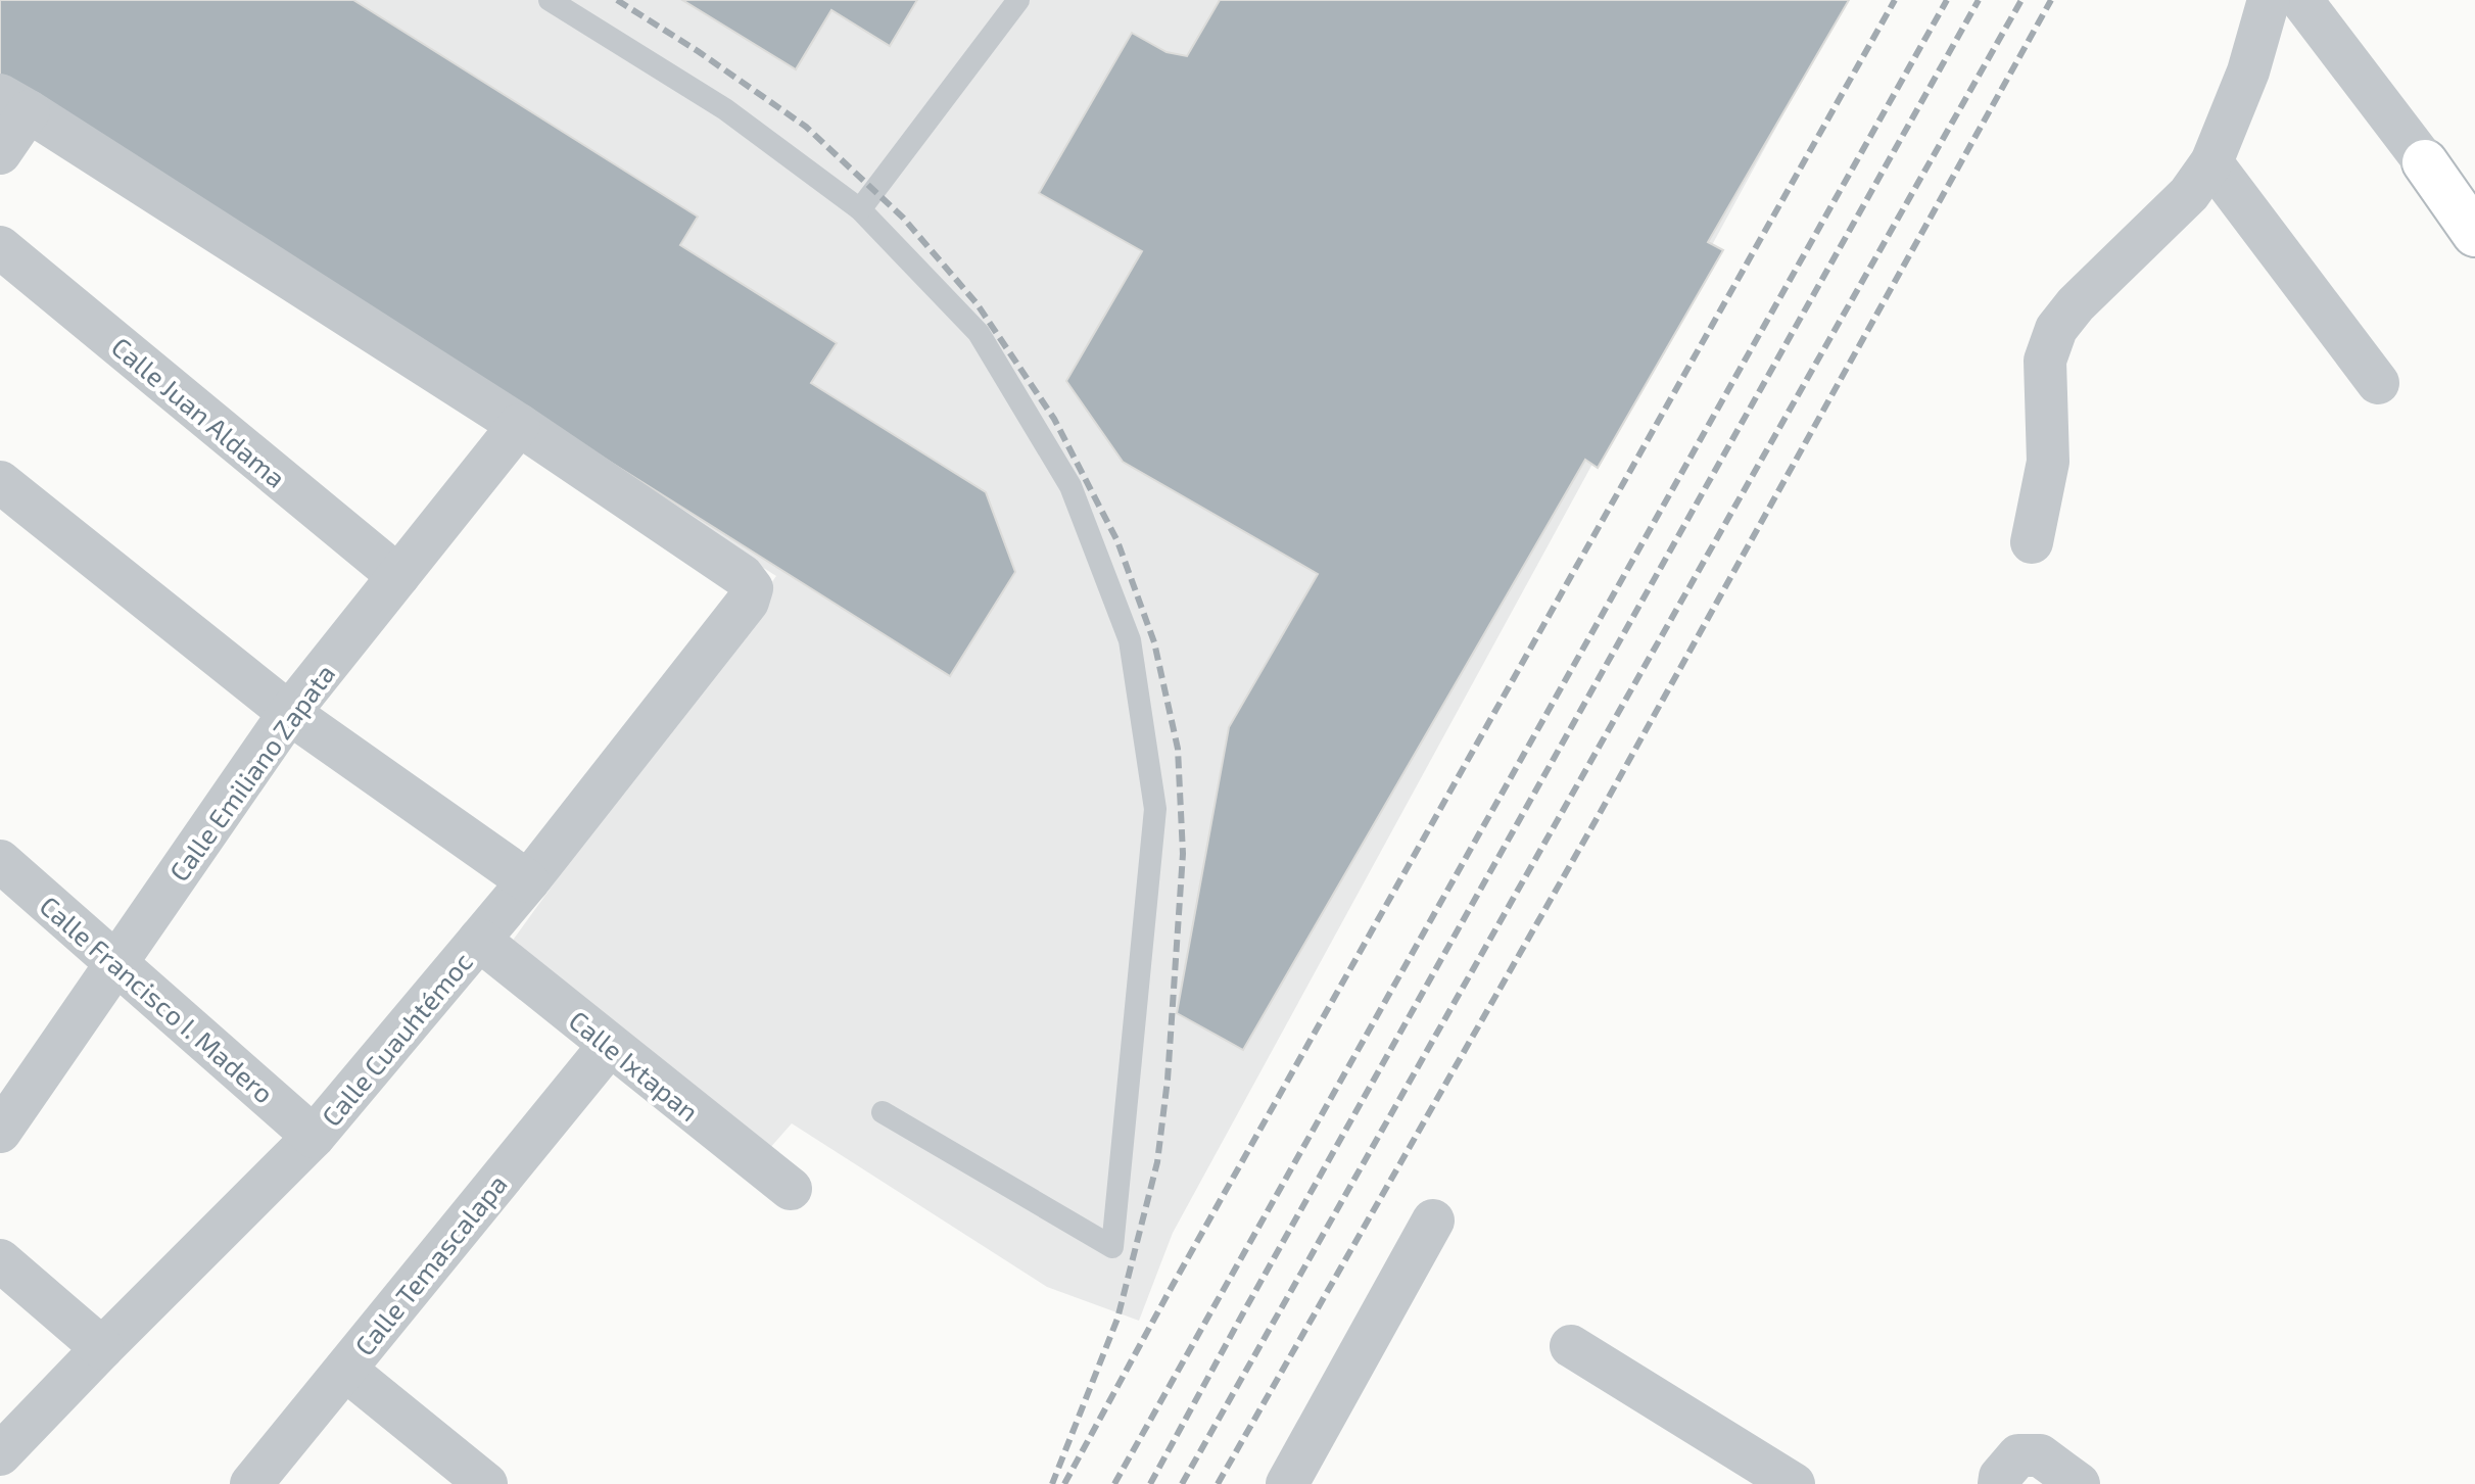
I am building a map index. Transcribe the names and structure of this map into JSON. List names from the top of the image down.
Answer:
{
  "streets": {
    "street": [
      "Calle Juan Aldama",
      "Calle Emiliano Zapata",
      "Calle Francisco I. Madero",
      "Calle Cuauhtémoc",
      "Calle Ixtapan",
      "Calle Temascalapa"
    ]
  },
  "crossings": [
    ["Calle Juan Aldama", "Calle Emiliano Zapata"],
    ["Calle Emiliano Zapata", "Calle Francisco I. Madero"],
    ["Calle Emiliano Zapata", "Calle Cuauhtémoc"],
    ["Calle Francisco I. Madero", "Calle Cuauhtémoc"],
    ["Calle Cuauhtémoc", "Calle Ixtapan"],
    ["Calle Ixtapan", "Calle Temascalapa"]
  ]
}
